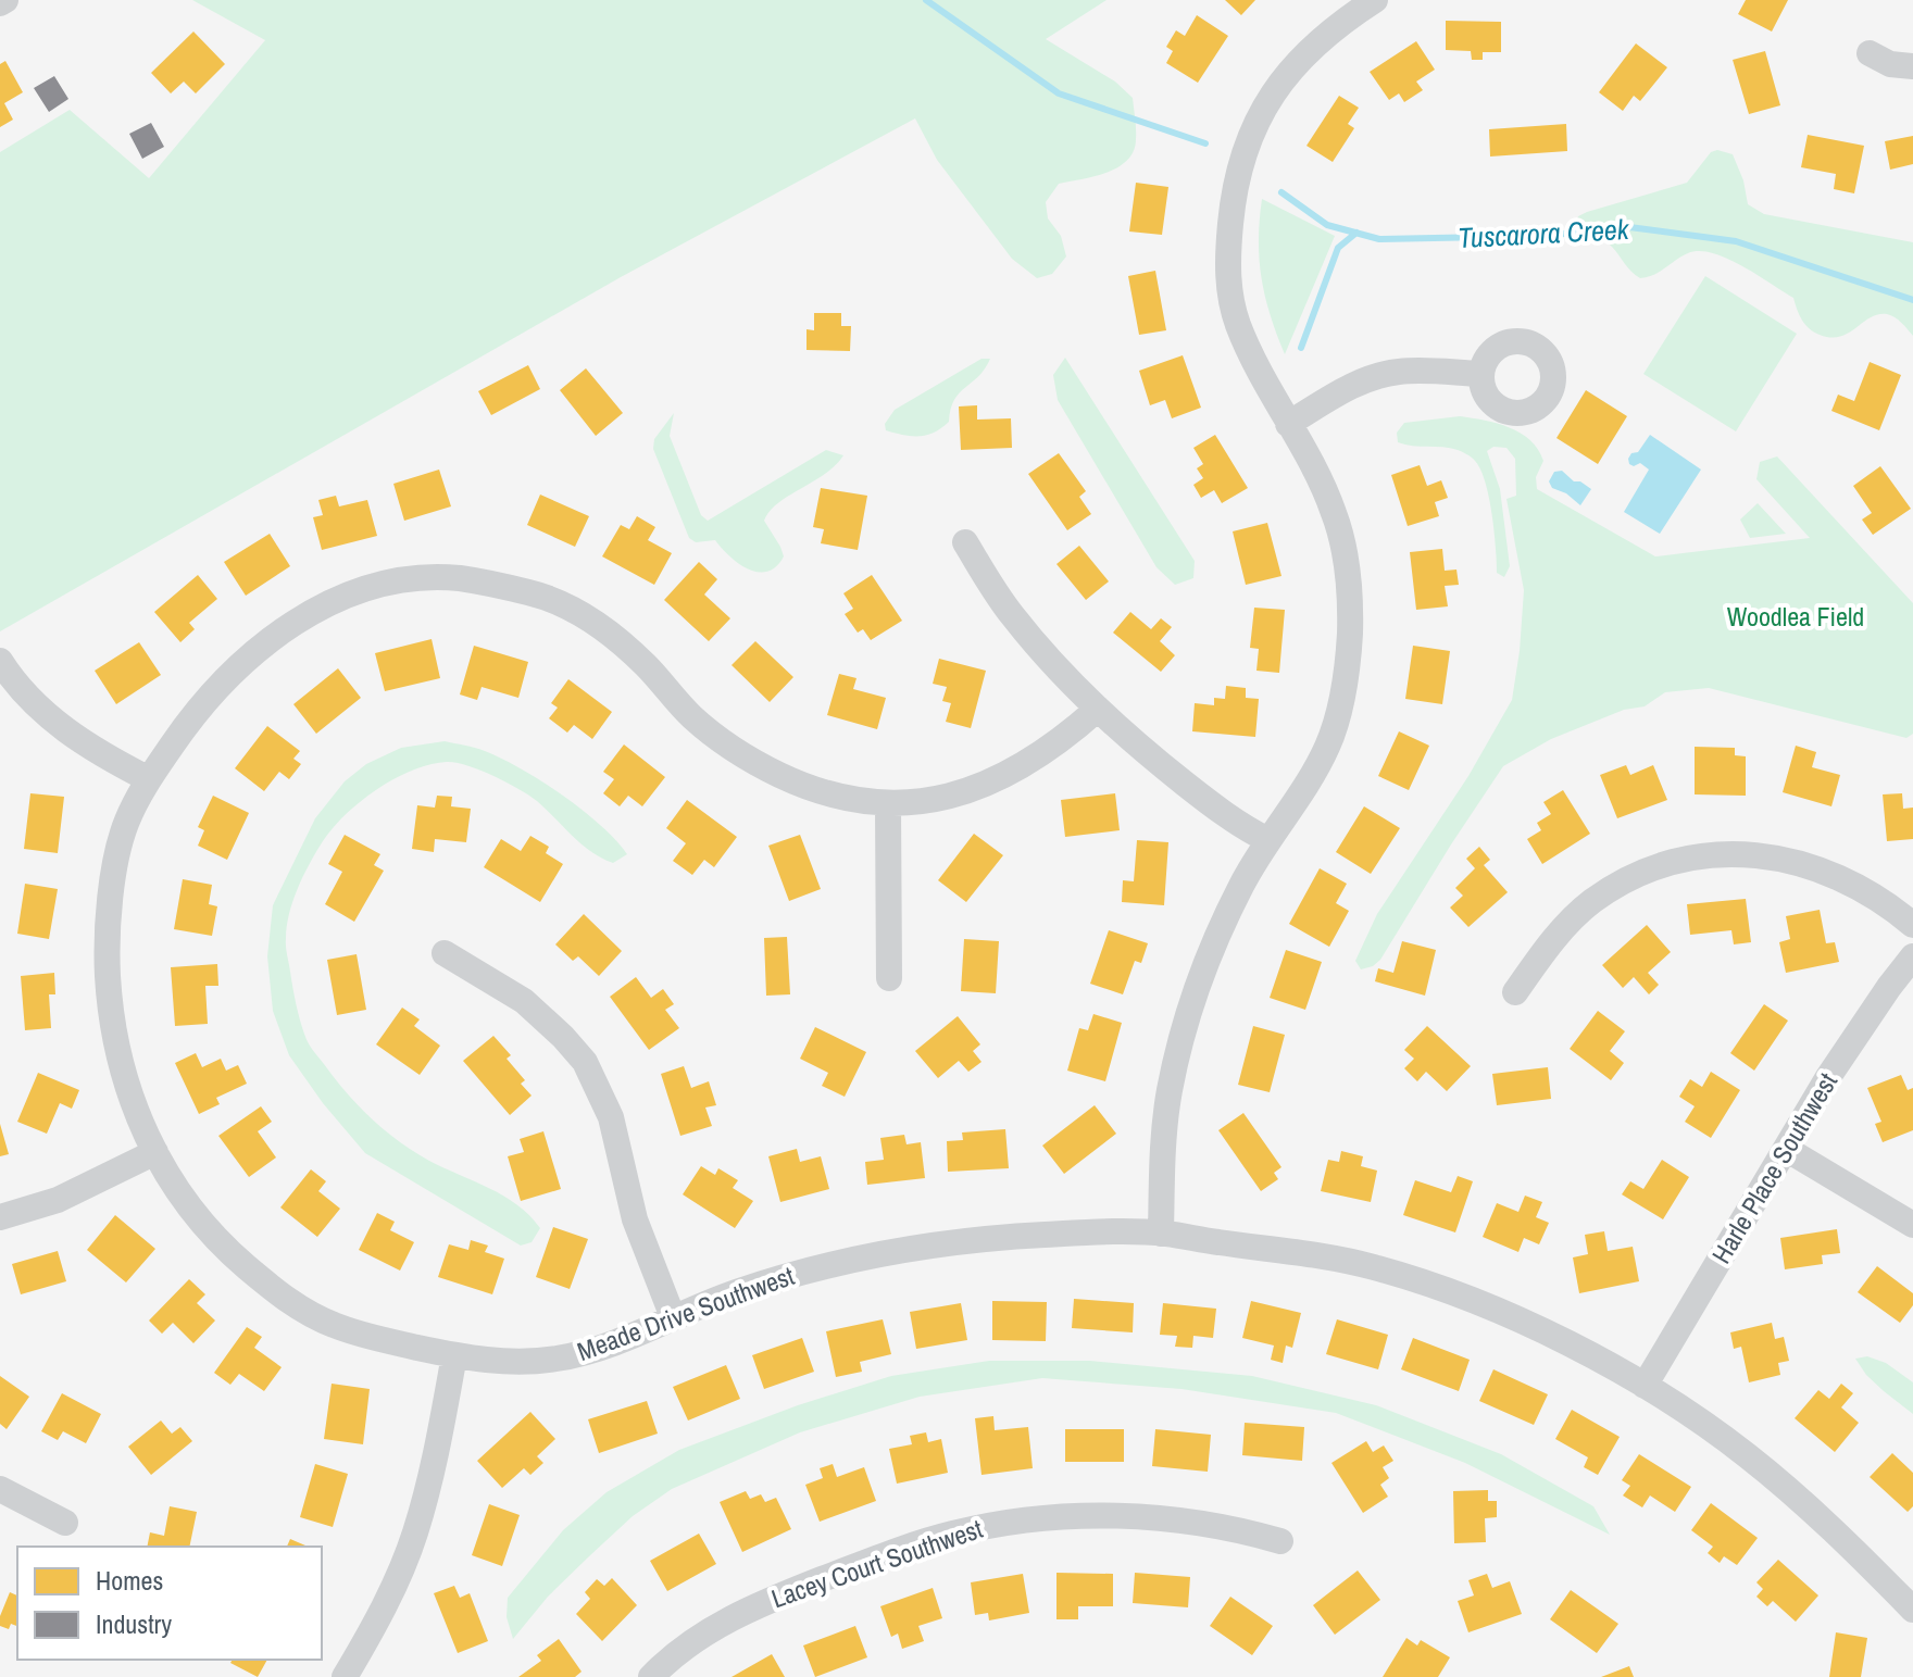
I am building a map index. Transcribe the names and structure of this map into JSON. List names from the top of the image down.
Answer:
{
  "streets": {
    "street": ["Harle Place Southwest", "Meade Drive Southwest", "Lacey Court Southwest"]
  },
  "crossings": [
    ["Harle Place Southwest", "Meade Drive Southwest"]
  ],
  "water": ["Tuscarora Creek"],
  "parks": ["Woodlea Field"],
  "legend": ["Homes", "Industry"]
}
